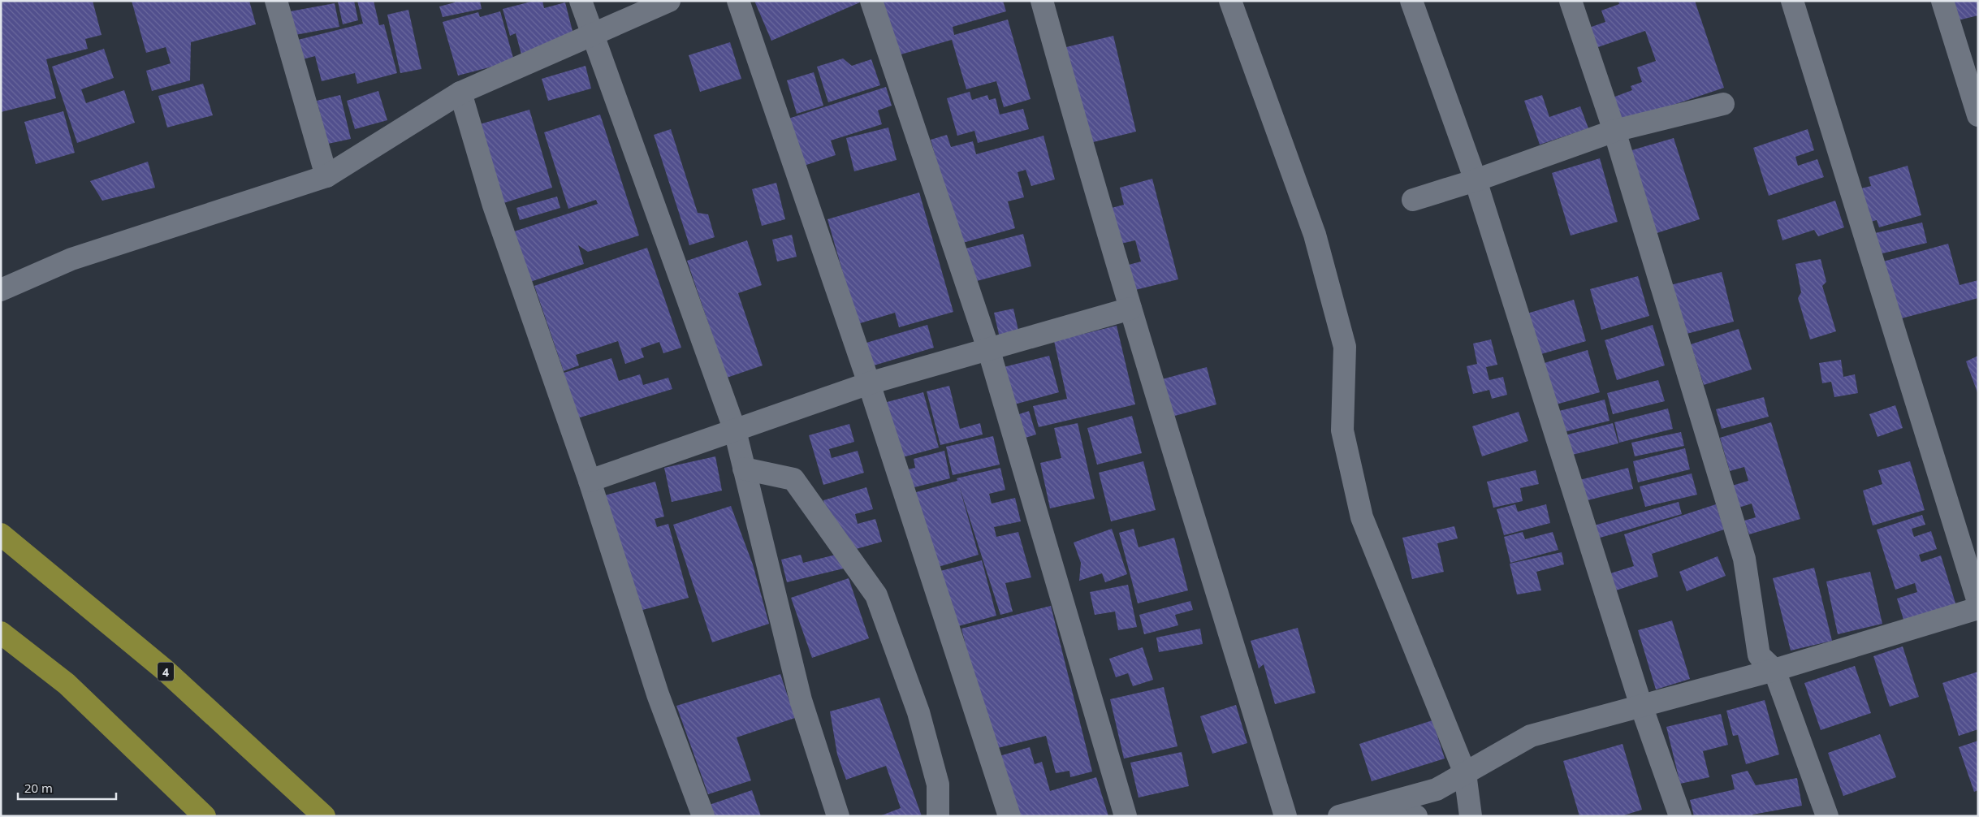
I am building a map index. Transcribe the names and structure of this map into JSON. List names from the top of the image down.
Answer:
{
  "streets": {
    "highway": ["4"]
  },
  "scale_bar": "20 m"
}
